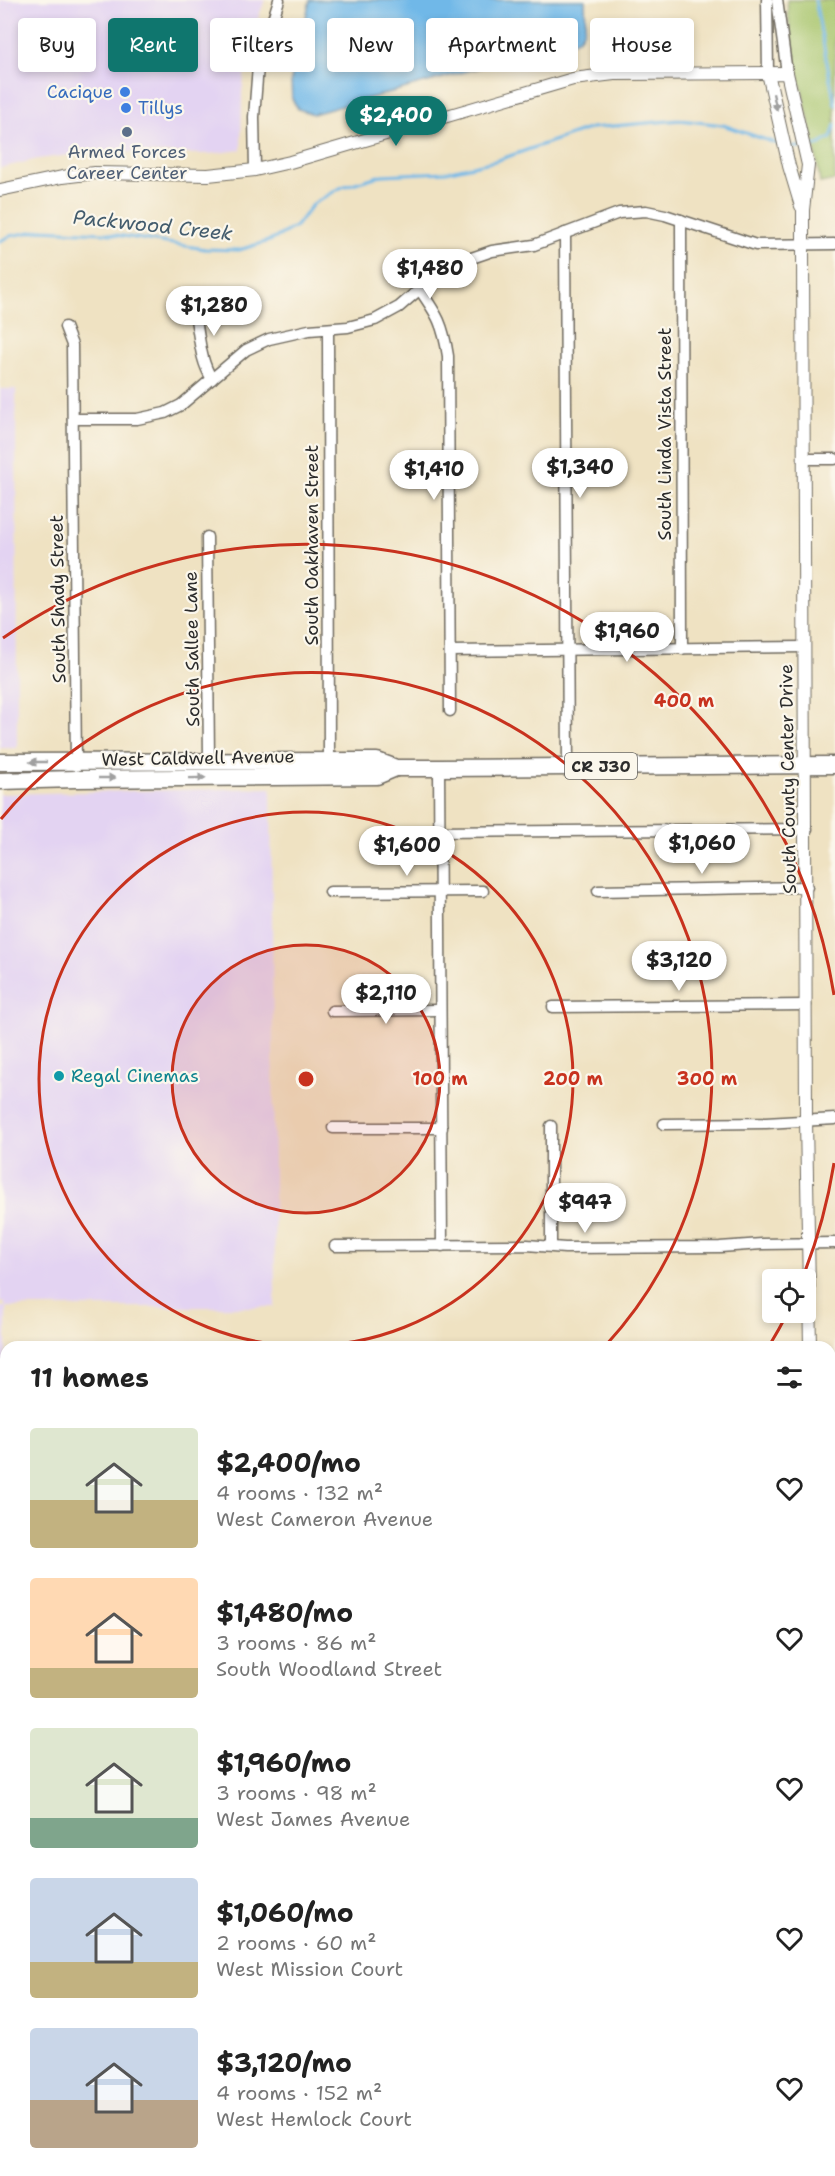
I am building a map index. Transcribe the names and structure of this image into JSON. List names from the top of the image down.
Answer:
{
  "streets": {
    "main road": ["West Caldwell Avenue", "CR J30"],
    "street": [
      "South Linda Vista Street",
      "South Oakhaven Street",
      "South Shady Street",
      "South Sallee Lane",
      "South County Center Drive"
    ]
  },
  "crossings": [
    ["South Oakhaven Street", "West Caldwell Avenue"],
    ["South Shady Street", "West Caldwell Avenue"],
    ["South Sallee Lane", "West Caldwell Avenue"],
    ["West Caldwell Avenue", "South County Center Drive"]
  ],
  "water": ["Packwood Creek"],
  "places": [
    "Cacique",
    "Tillys",
    "Armed Forces Career Center",
    "Regal Cinemas"
  ],
  "page": {
    "chip": [
      "Buy",
      "Rent",
      "Filters",
      "New",
      "Apartment",
      "House"
    ],
    "price": [
      "$2,400",
      "$1,480",
      "$1,280",
      "$1,340",
      "$1,410",
      "$1,960",
      "$1,060",
      "$1,600",
      "$3,120",
      "$2,110",
      "$947"
    ],
    "heading": "11 homes",
    "list": [
      {
        "name": "$2,400/mo",
        "note": "4 rooms · 132 m² · West Cameron Avenue"
      },
      {
        "name": "$1,480/mo",
        "note": "3 rooms · 86 m² · South Woodland Street"
      },
      {
        "name": "$1,960/mo",
        "note": "3 rooms · 98 m² · West James Avenue"
      },
      {
        "name": "$1,060/mo",
        "note": "2 rooms · 60 m² · West Mission Court"
      },
      {
        "name": "$3,120/mo",
        "note": "4 rooms · 152 m² · West Hemlock Court"
      }
    ]
  },
  "rings": [
    "400 m",
    "100 m",
    "200 m",
    "300 m"
  ]
}
